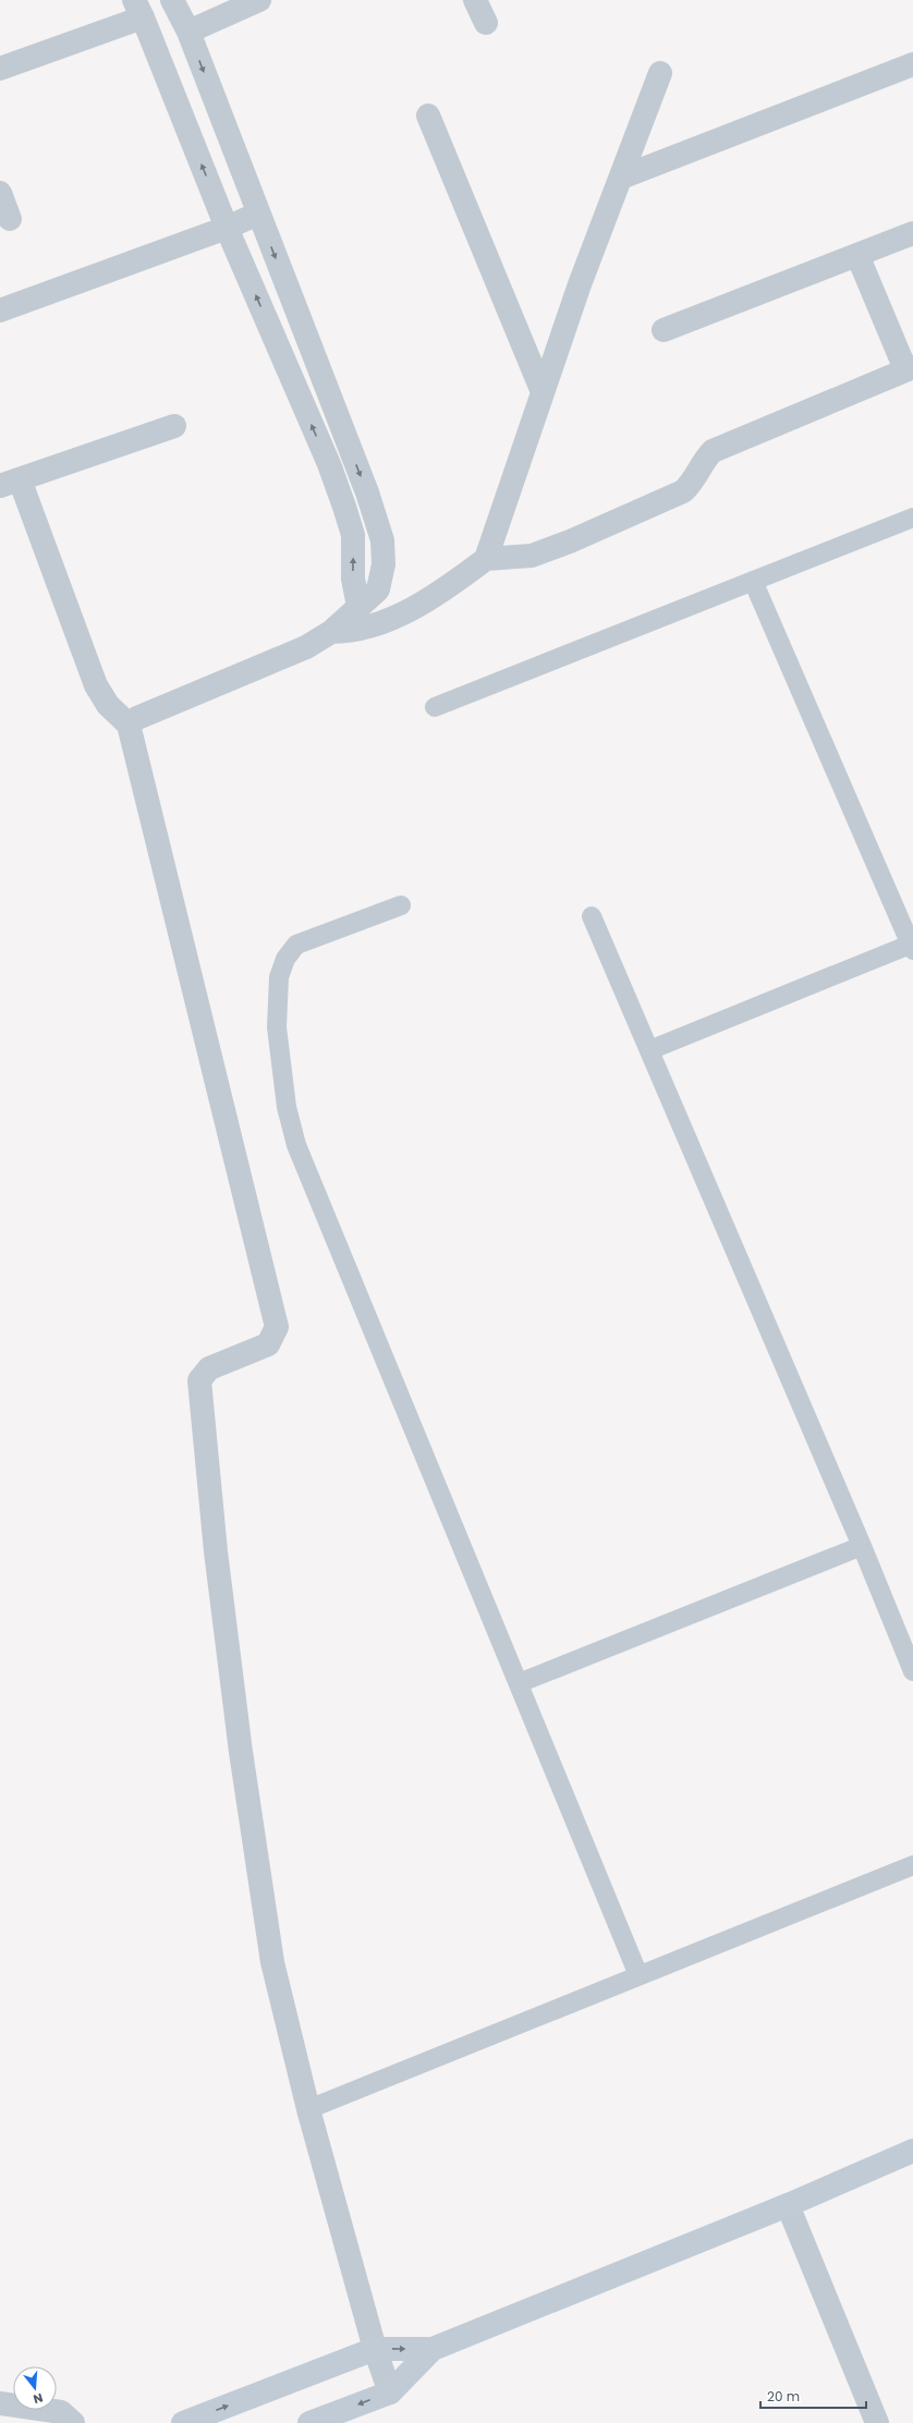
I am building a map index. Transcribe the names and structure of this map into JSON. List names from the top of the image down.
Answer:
{
  "scale_bar": "20 m",
  "north": "bottom"
}
